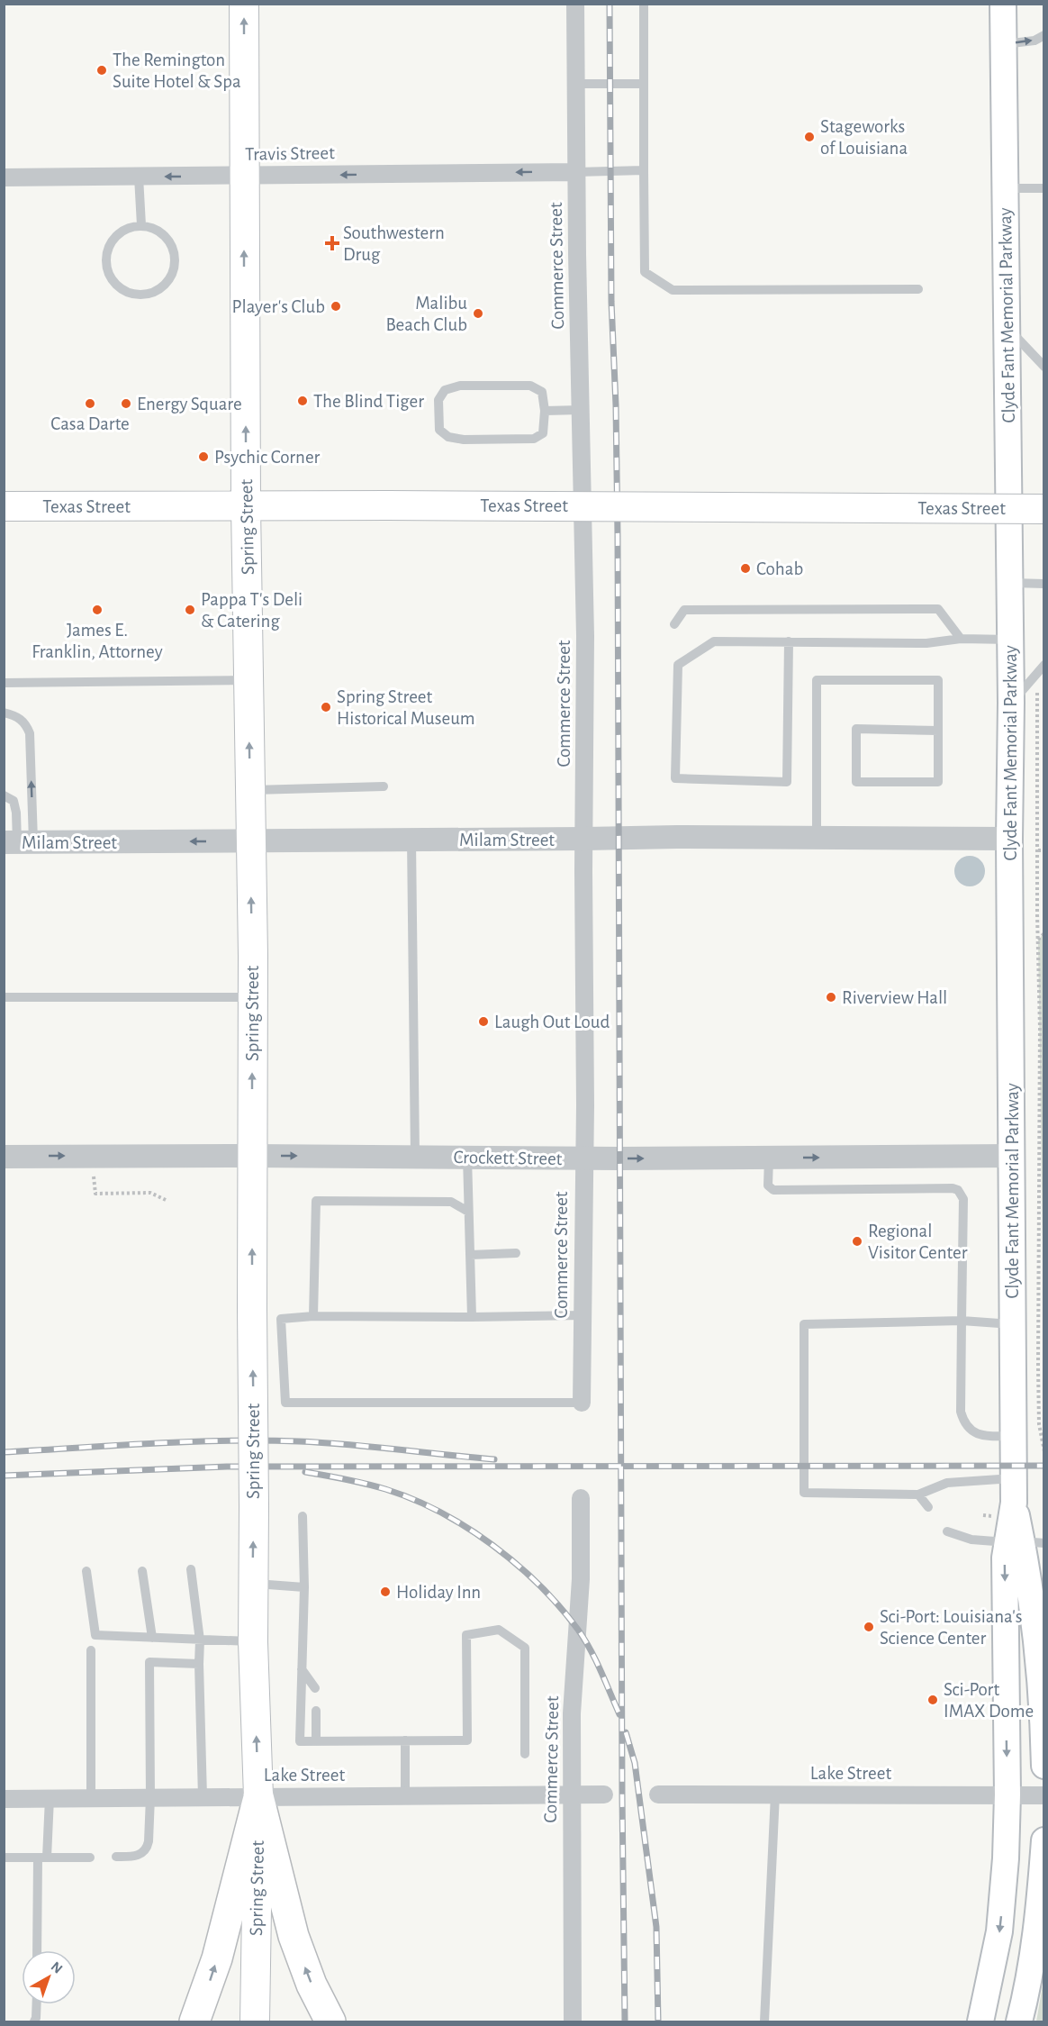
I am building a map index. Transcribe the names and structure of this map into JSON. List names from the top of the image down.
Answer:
{
  "streets": {
    "main road": ["Clyde Fant Memorial Parkway", "Texas Street", "Spring Street"],
    "street": [
      "Travis Street",
      "Commerce Street",
      "Milam Street",
      "Crockett Street",
      "Lake Street"
    ]
  },
  "crossings": [
    ["Travis Street", "Commerce Street"],
    ["Travis Street", "Spring Street"],
    ["Commerce Street", "Milam Street"],
    ["Commerce Street", "Crockett Street"],
    ["Commerce Street", "Lake Street"],
    ["Clyde Fant Memorial Parkway", "Milam Street"],
    ["Clyde Fant Memorial Parkway", "Crockett Street"],
    ["Clyde Fant Memorial Parkway", "Lake Street"],
    ["Texas Street", "Spring Street"],
    ["Spring Street", "Milam Street"],
    ["Spring Street", "Crockett Street"],
    ["Spring Street", "Lake Street"]
  ],
  "one_way": ["Travis Street", "Spring Street", "Crockett Street"],
  "places": {
    "other": [
      "The Remington Suite Hotel & Spa",
      "Stageworks of Louisiana",
      "Player's Club",
      "Malibu Beach Club",
      "The Blind Tiger",
      "Casa Darte",
      "Energy Square",
      "Psychic Corner",
      "Cohab",
      "James E. Franklin, Attorney",
      "Pappa T's Deli & Catering",
      "Spring Street Historical Museum",
      "Riverview Hall",
      "Laugh Out Loud",
      "Regional Visitor Center",
      "Holiday Inn",
      "Sci-Port: Louisiana's Science Center",
      "Sci-Port IMAX Dome"
    ],
    "health": ["Southwestern Drug"]
  },
  "north": "top right"
}
